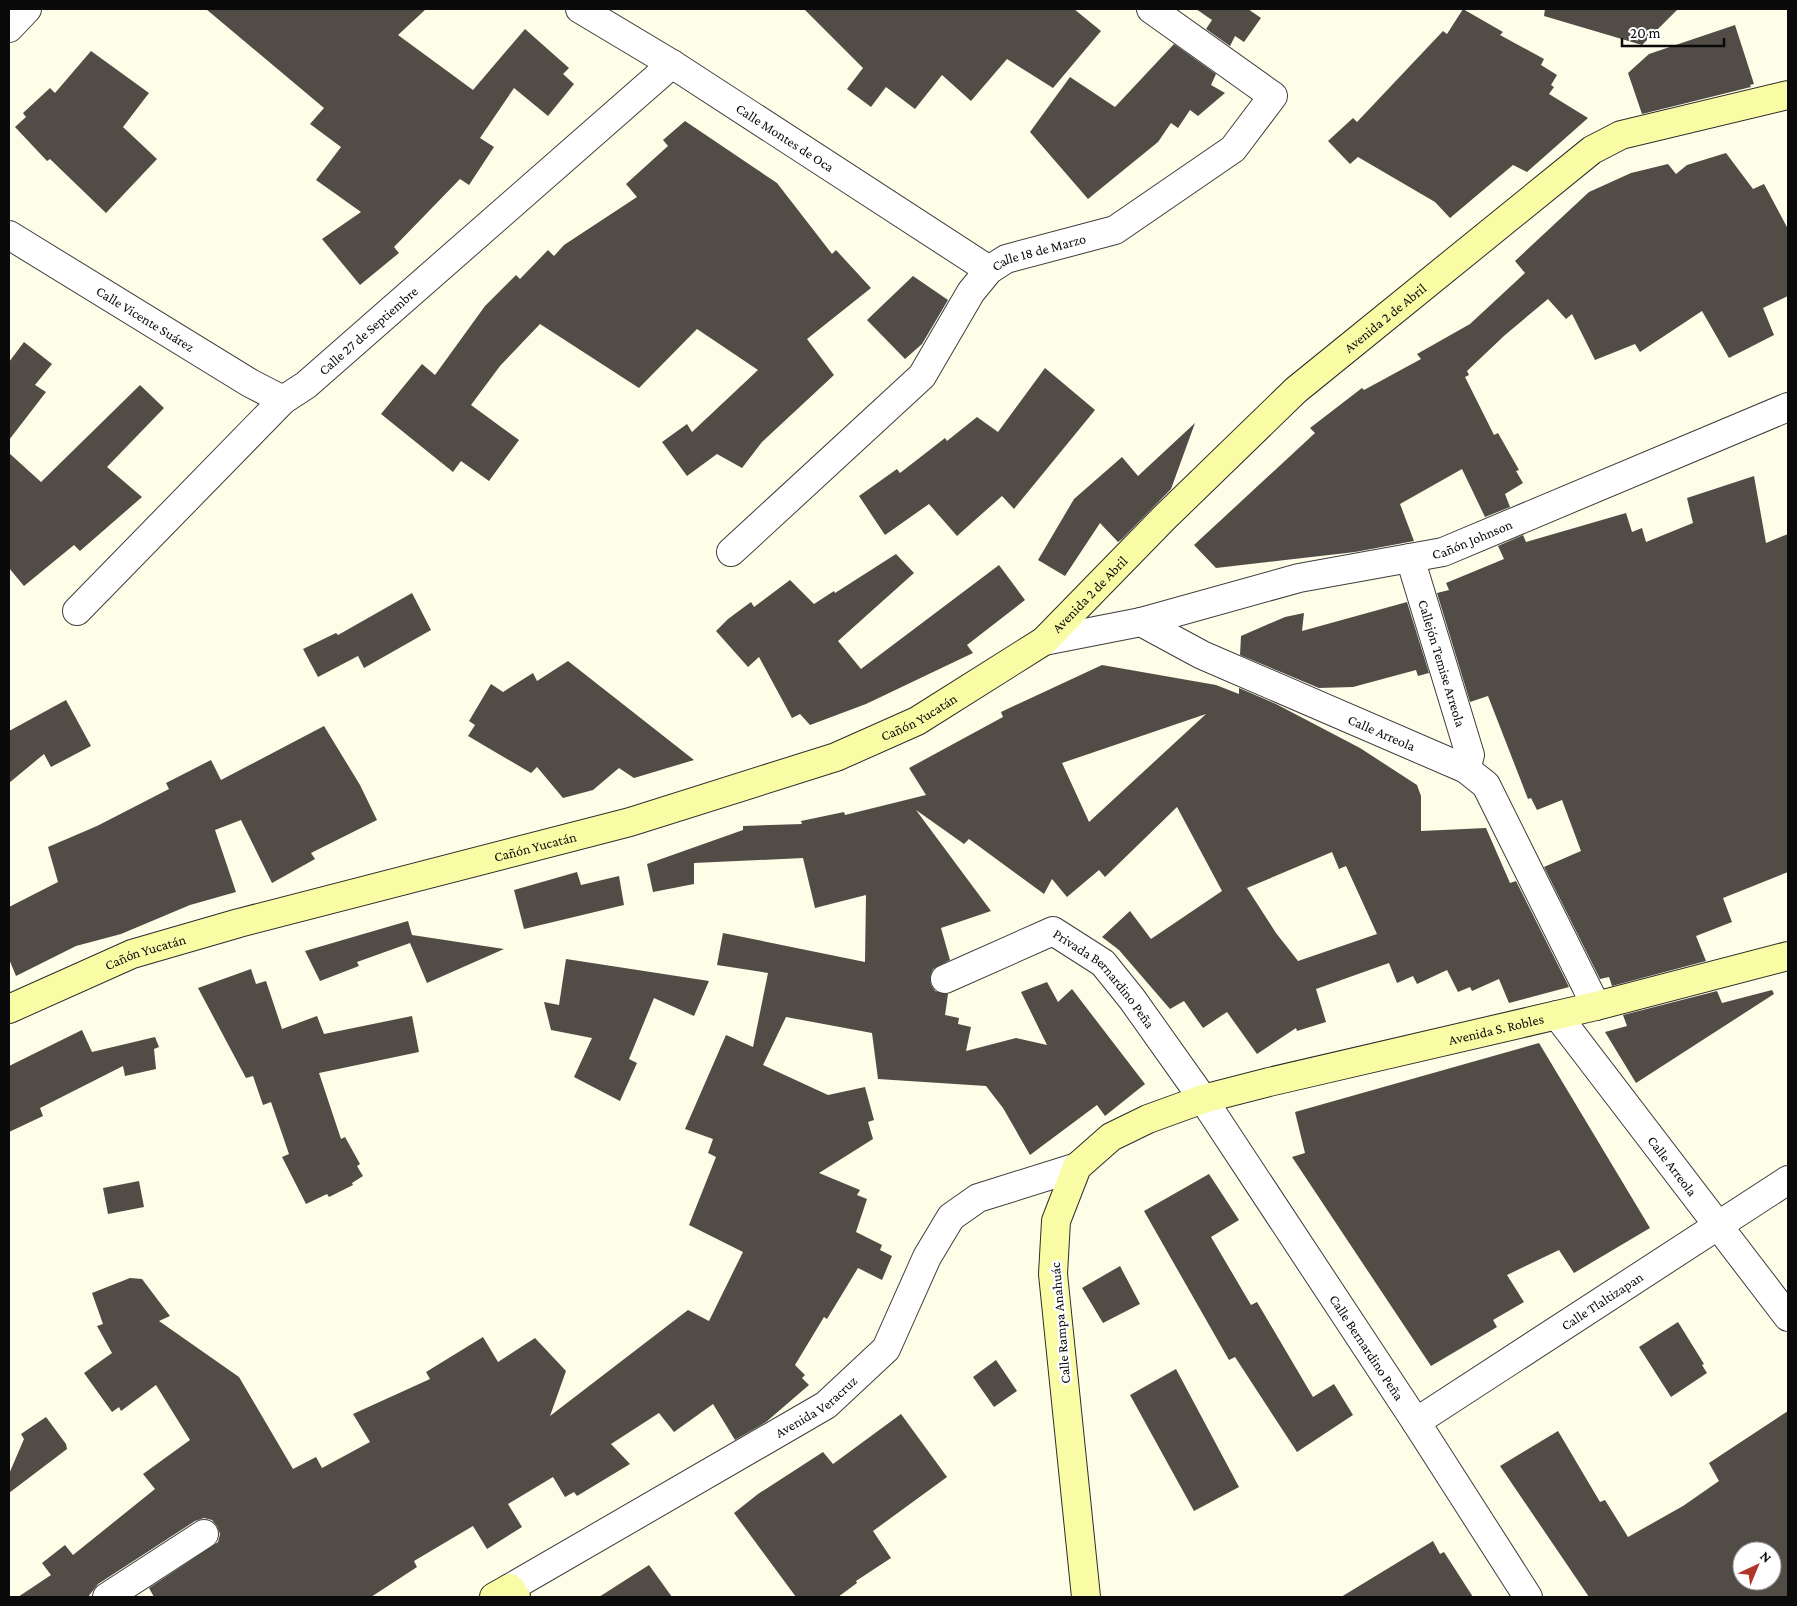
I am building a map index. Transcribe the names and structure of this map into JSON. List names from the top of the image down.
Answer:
{
  "streets": {
    "street": [
      "Calle Montes de Oca",
      "Calle 18 de Marzo",
      "Avenida 2 de Abril",
      "Calle Vicente Suárez",
      "Calle 27 de Septiembre",
      "Cañón Johnson",
      "Callejón Temise Arreola",
      "Cañón Yucatán",
      "Calle Arreola",
      "Privada Bernardino Peña",
      "Avenida S. Robles",
      "Calle Tlaltizapan",
      "Calle Rampa Anahuác",
      "Calle Bernardino Peña",
      "Avenida Veracruz"
    ]
  },
  "crossings": [
    ["Calle Montes de Oca", "Calle 18 de Marzo"],
    ["Calle Montes de Oca", "Calle 27 de Septiembre"],
    ["Avenida 2 de Abril", "Cañón Yucatán"],
    ["Calle Vicente Suárez", "Calle 27 de Septiembre"],
    ["Cañón Johnson", "Callejón Temise Arreola"],
    ["Cañón Johnson", "Calle Arreola"],
    ["Callejón Temise Arreola", "Calle Arreola"],
    ["Calle Arreola", "Avenida S. Robles"],
    ["Calle Arreola", "Calle Tlaltizapan"],
    ["Privada Bernardino Peña", "Avenida S. Robles"],
    ["Privada Bernardino Peña", "Calle Rampa Anahuác"],
    ["Privada Bernardino Peña", "Calle Bernardino Peña"],
    ["Avenida S. Robles", "Calle Rampa Anahuác"],
    ["Avenida S. Robles", "Calle Bernardino Peña"],
    ["Calle Tlaltizapan", "Calle Bernardino Peña"],
    ["Calle Rampa Anahuác", "Calle Bernardino Peña"],
    ["Calle Rampa Anahuác", "Avenida Veracruz"]
  ],
  "scale_bar": "20 m",
  "north": "top right"
}
